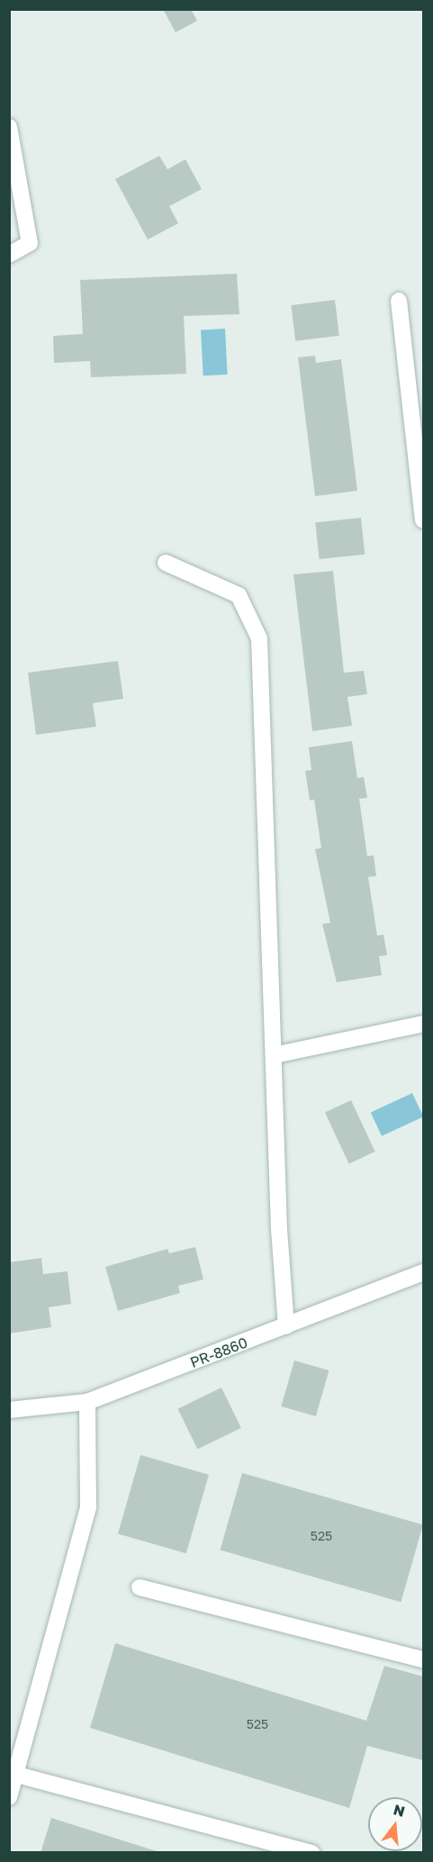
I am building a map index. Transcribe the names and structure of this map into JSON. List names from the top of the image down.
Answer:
{
  "streets": {
    "street": ["PR-8860"]
  },
  "house_numbers": ["525", "525"],
  "north": "top"
}
